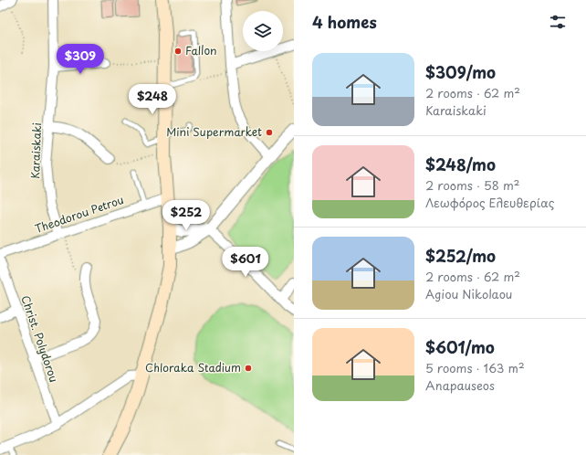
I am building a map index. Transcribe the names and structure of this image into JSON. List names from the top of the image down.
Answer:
{
  "streets": {
    "street": ["Karaiskaki", "Theodorou Petrou", "Christ. Polydorou"]
  },
  "crossings": [
    ["Karaiskaki", "Theodorou Petrou"]
  ],
  "places": ["Fallon", "Mini Supermarket", "Chloraka Stadium"],
  "page": {
    "heading": "4 homes",
    "price": [
      "$309",
      "$248",
      "$252",
      "$601"
    ],
    "list": [
      {
        "name": "$309/mo",
        "note": "2 rooms · 62 m² · Karaiskaki"
      },
      {
        "name": "$248/mo",
        "note": "2 rooms · 58 m² · Λεωφόρος Ελευθερίας"
      },
      {
        "name": "$252/mo",
        "note": "2 rooms · 62 m² · Agiou Nikolaou"
      },
      {
        "name": "$601/mo",
        "note": "5 rooms · 163 m² · Anapauseos"
      }
    ]
  }
}
